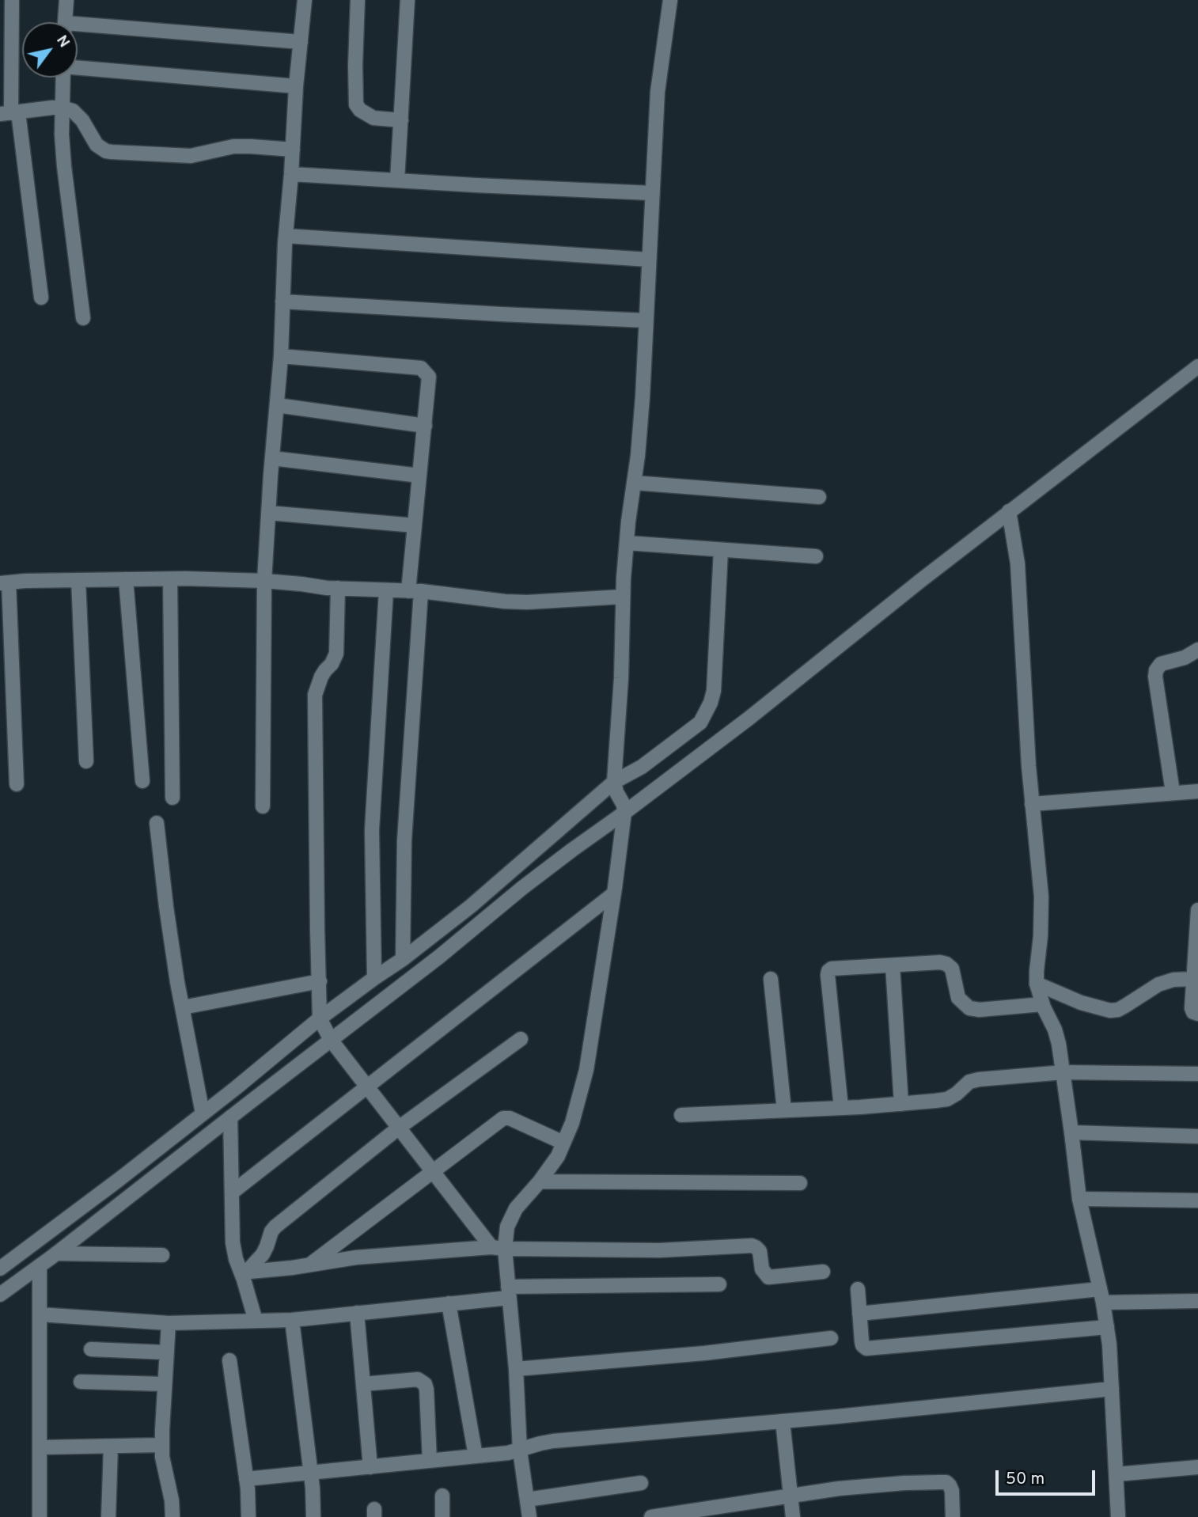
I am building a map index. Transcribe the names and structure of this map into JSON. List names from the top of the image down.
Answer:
{
  "scale_bar": "50 m",
  "north": "top right"
}
